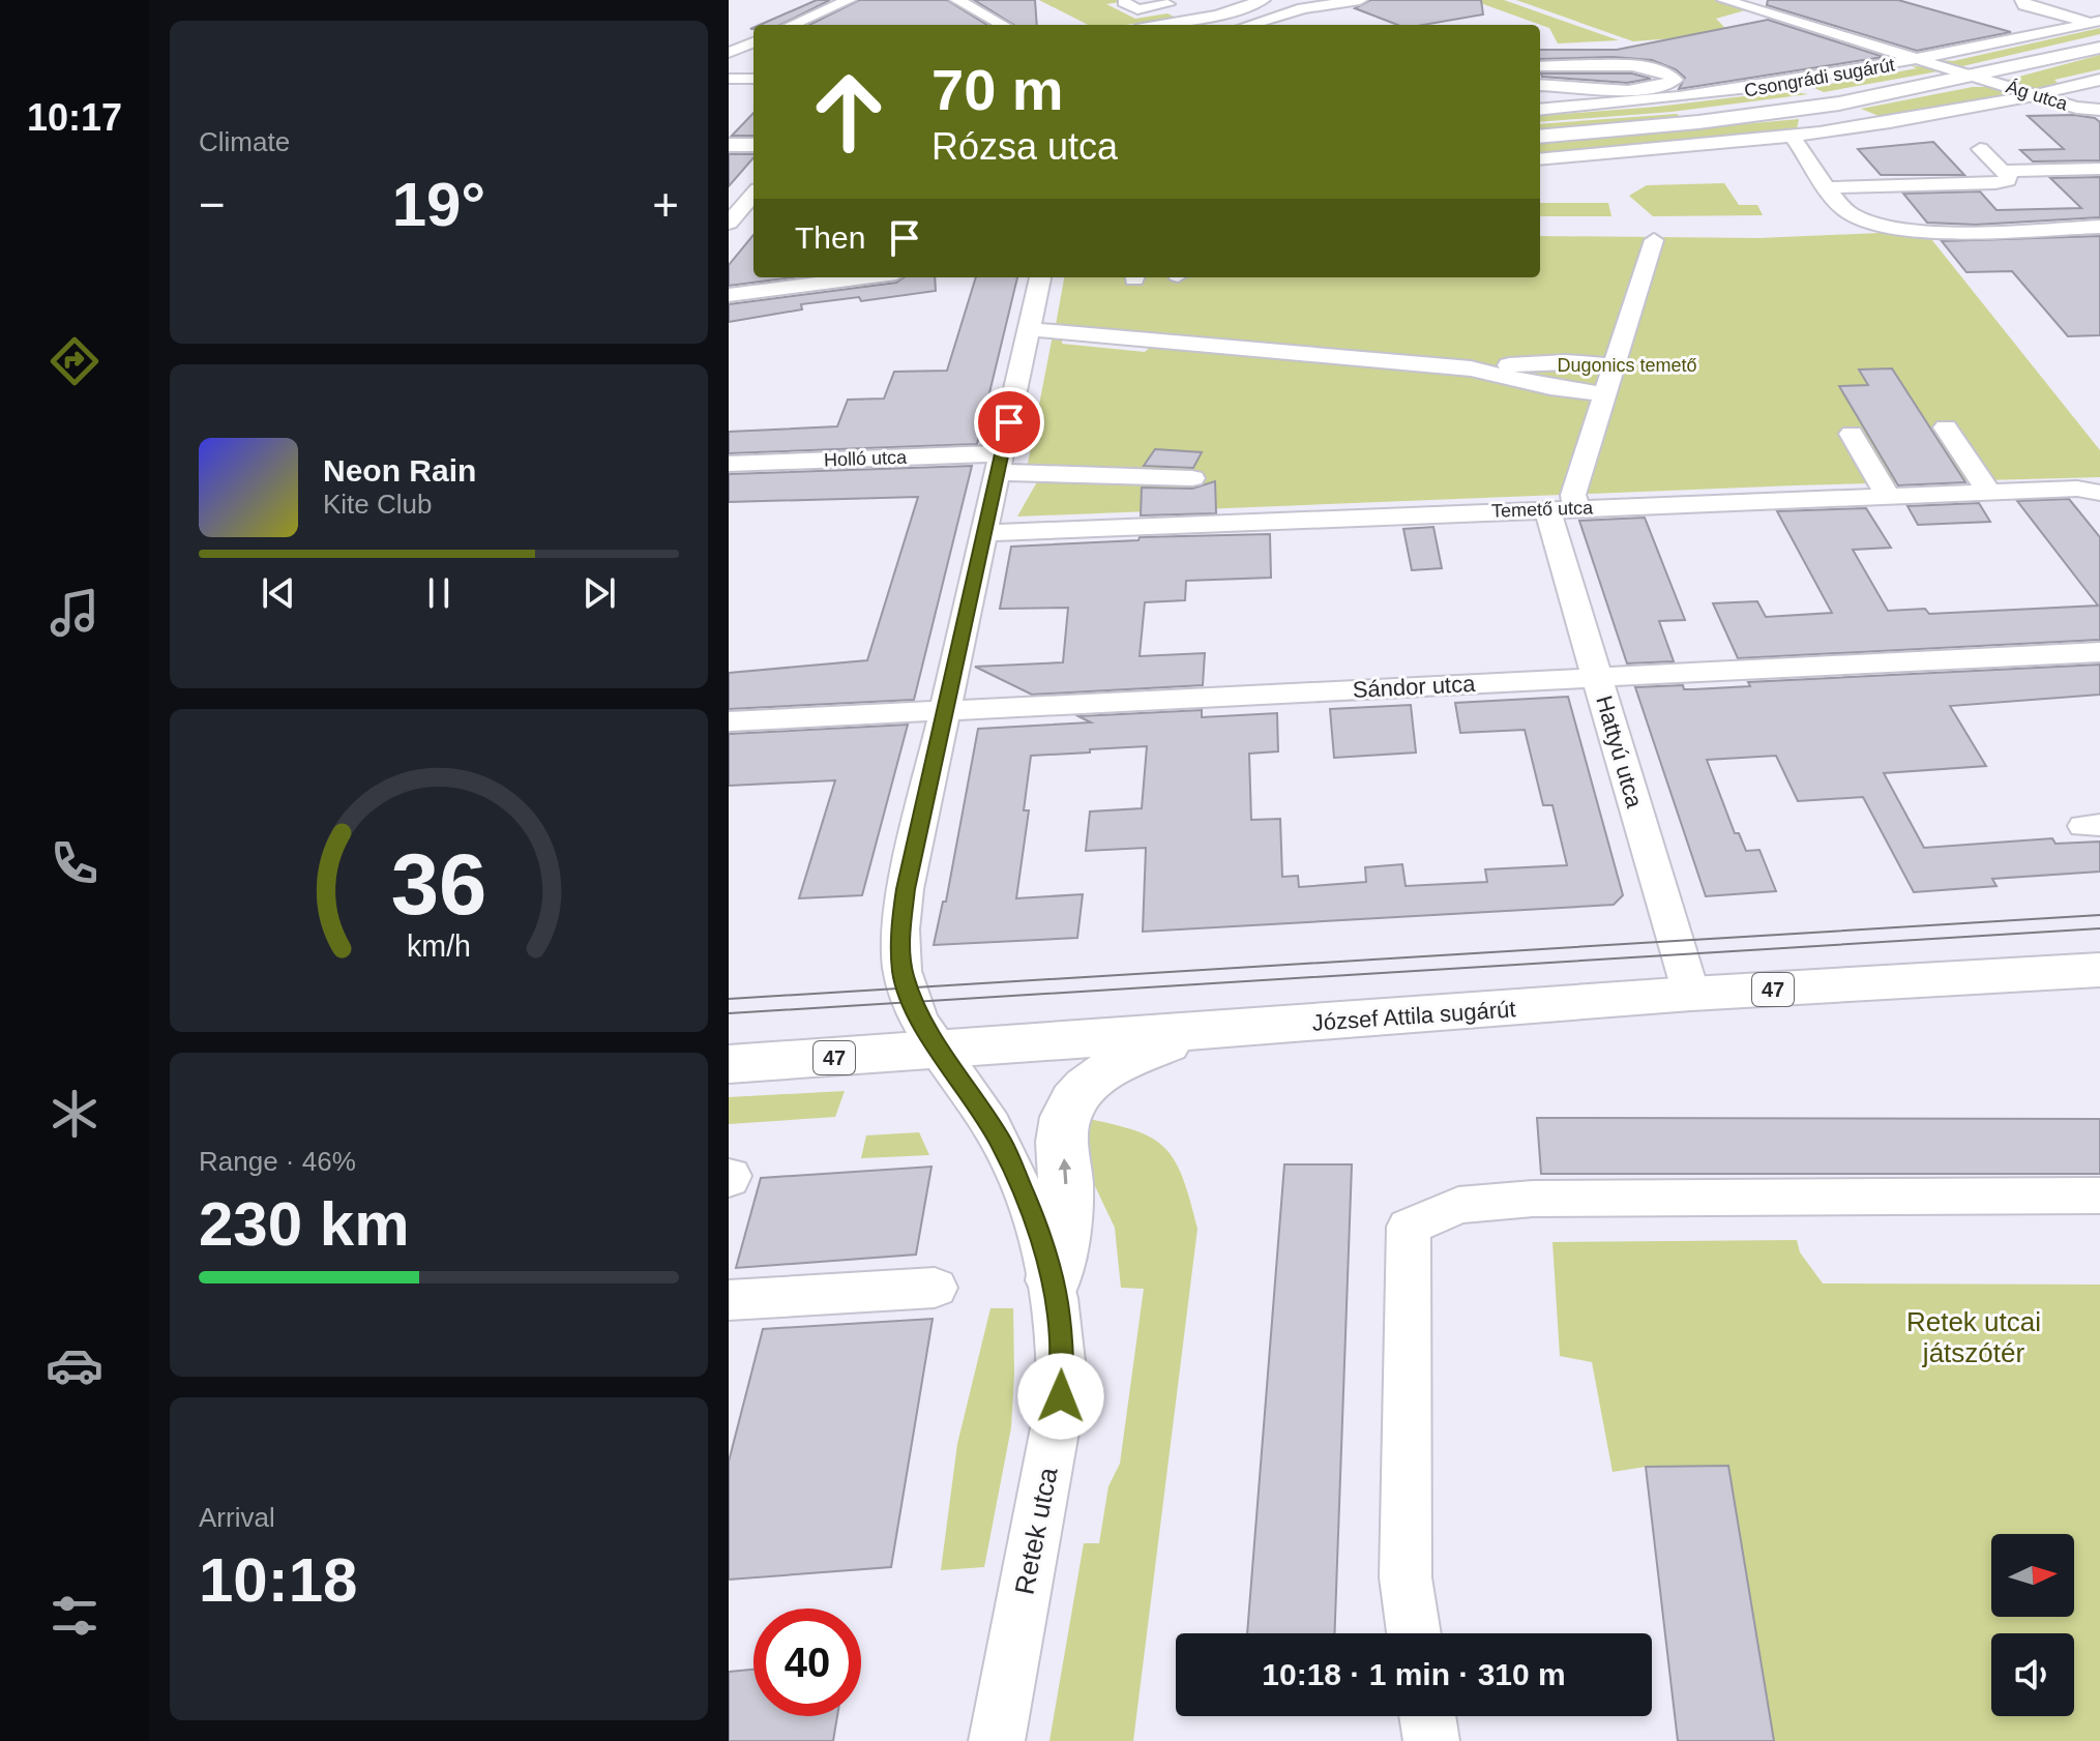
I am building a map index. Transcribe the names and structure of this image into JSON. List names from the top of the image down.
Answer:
{
  "streets": {
    "main road": ["Csongrádi sugárút", "47", "József Attila sugárút"],
    "street": [
      "Ág utca",
      "Holló utca",
      "Temető utca",
      "Sándor utca",
      "Hattyú utca",
      "Retek utca"
    ]
  },
  "crossings": [
    ["Csongrádi sugárút", "Ág utca"],
    ["Holló utca", "Retek utca"],
    ["Temető utca", "Hattyú utca"],
    ["Temető utca", "Retek utca"],
    ["Sándor utca", "Hattyú utca"],
    ["Sándor utca", "Retek utca"],
    ["Hattyú utca", "József Attila sugárút"],
    ["József Attila sugárút", "Retek utca"]
  ],
  "parks": ["Dugonics temető", "Retek utcai játszótér"],
  "north": "right",
  "page": {
    "tabs": "10:17",
    "tile": [
      "Climate",
      ["Range · 46%", "230 km"],
      ["Arrival", "10:18"]
    ],
    "turn": ["70 m", "Rózsa utca"],
    "heat": ["−", "19°", "+"],
    "then": "Then",
    "song": ["Neon Rain", "Kite Club"],
    "limit": "40",
    "trip": "10:18 · 1 min · 310 m",
    "gauge": ["36", "km/h"]
  }
}
